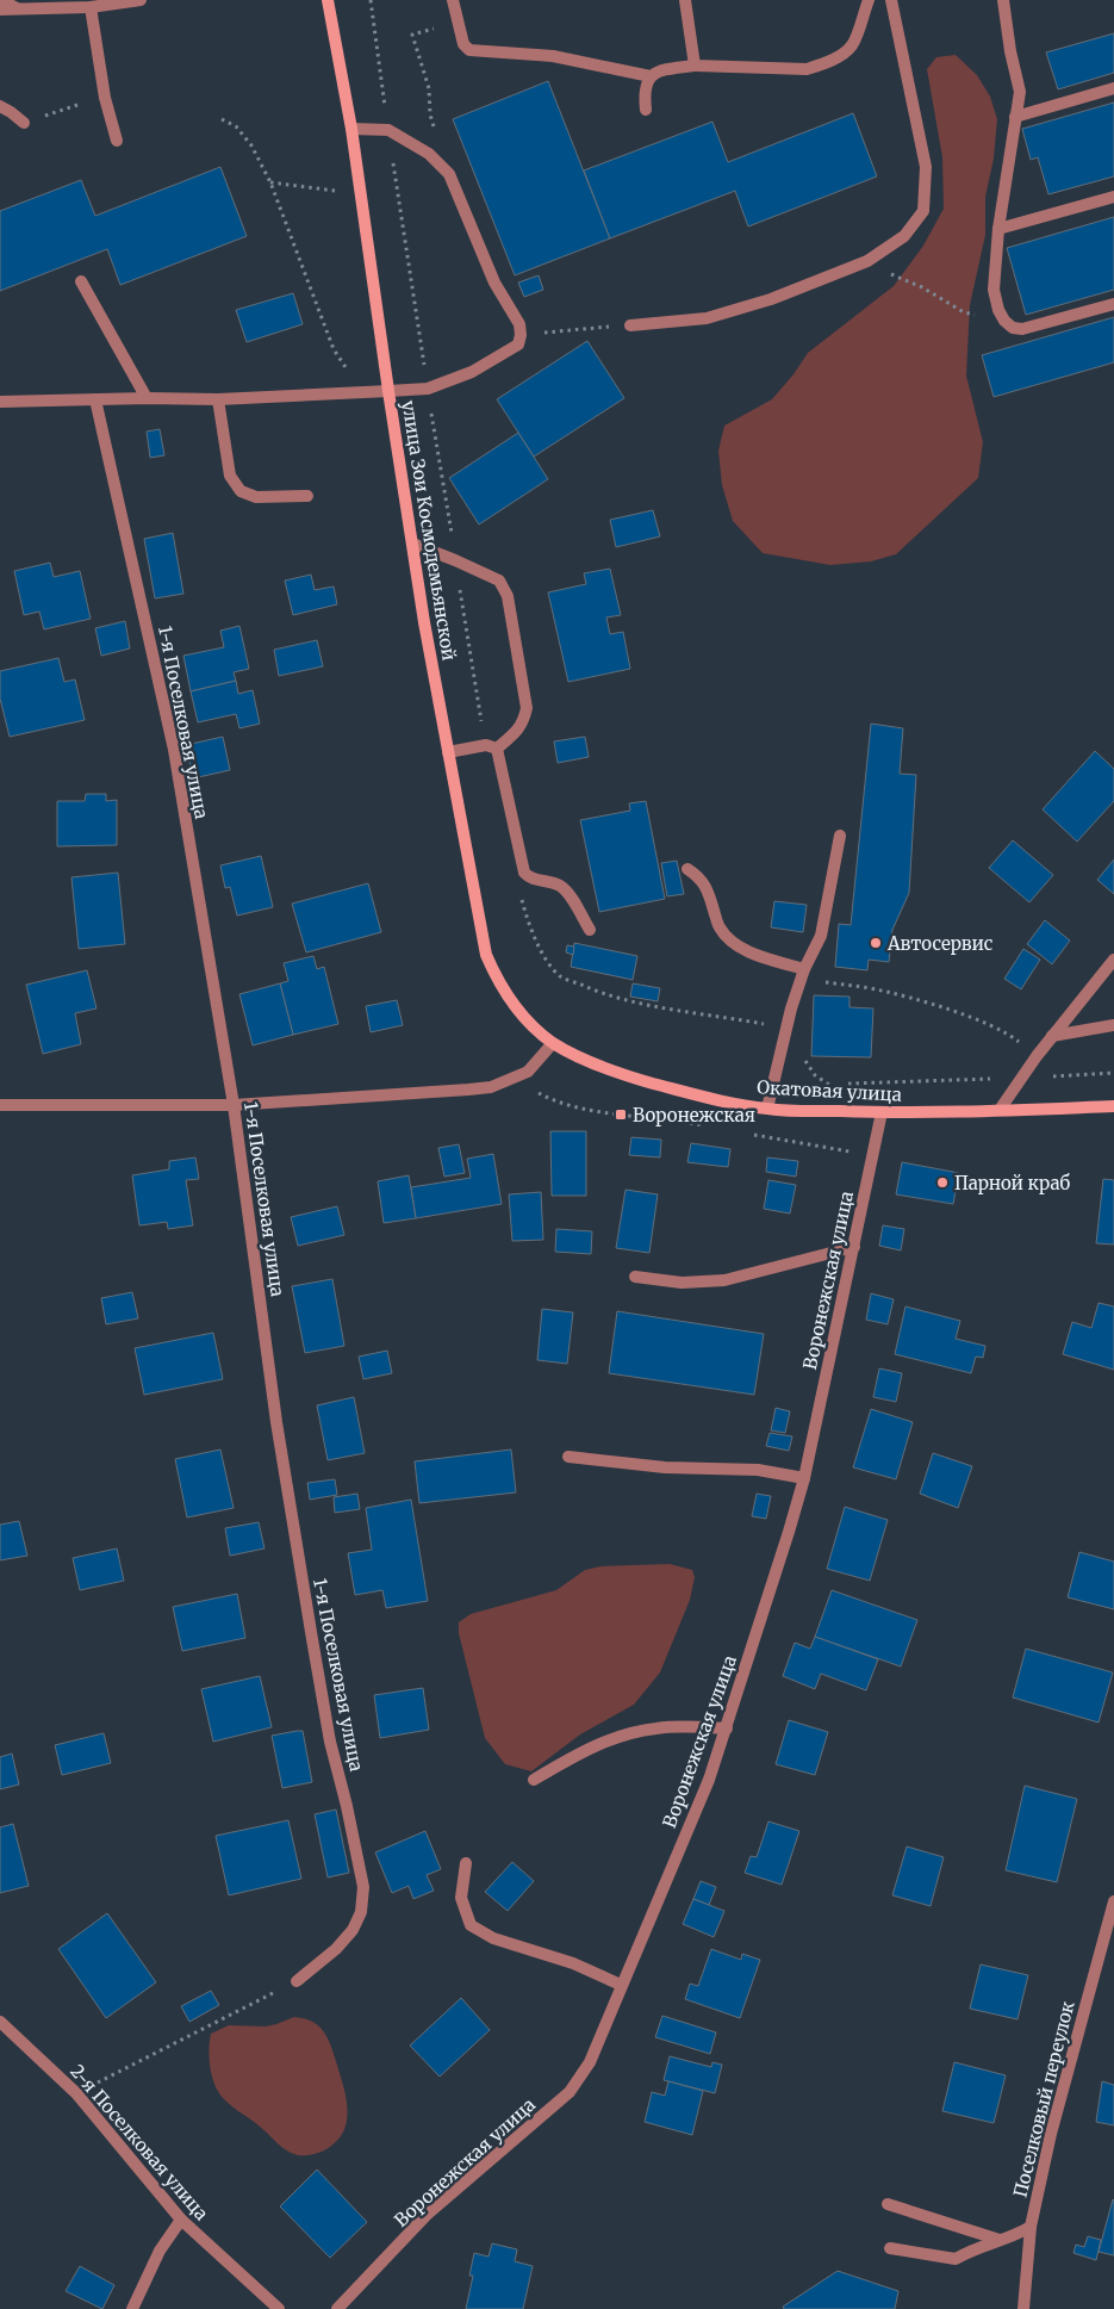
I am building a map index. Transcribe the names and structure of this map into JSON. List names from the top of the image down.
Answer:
{
  "streets": {
    "main road": ["улица Зои Космодемьянской", "Окатовая улица"],
    "street": [
      "1-я Поселковая улица",
      "Воронежская улица",
      "Поселковый переулок",
      "2-я Поселковая улица"
    ]
  },
  "crossings": [
    ["улица Зои Космодемьянской", "Окатовая улица"],
    ["Окатовая улица", "Воронежская улица"]
  ],
  "places": {
    "other": ["Автосервис", "Парной краб"],
    "transit": ["Воронежская"]
  }
}
